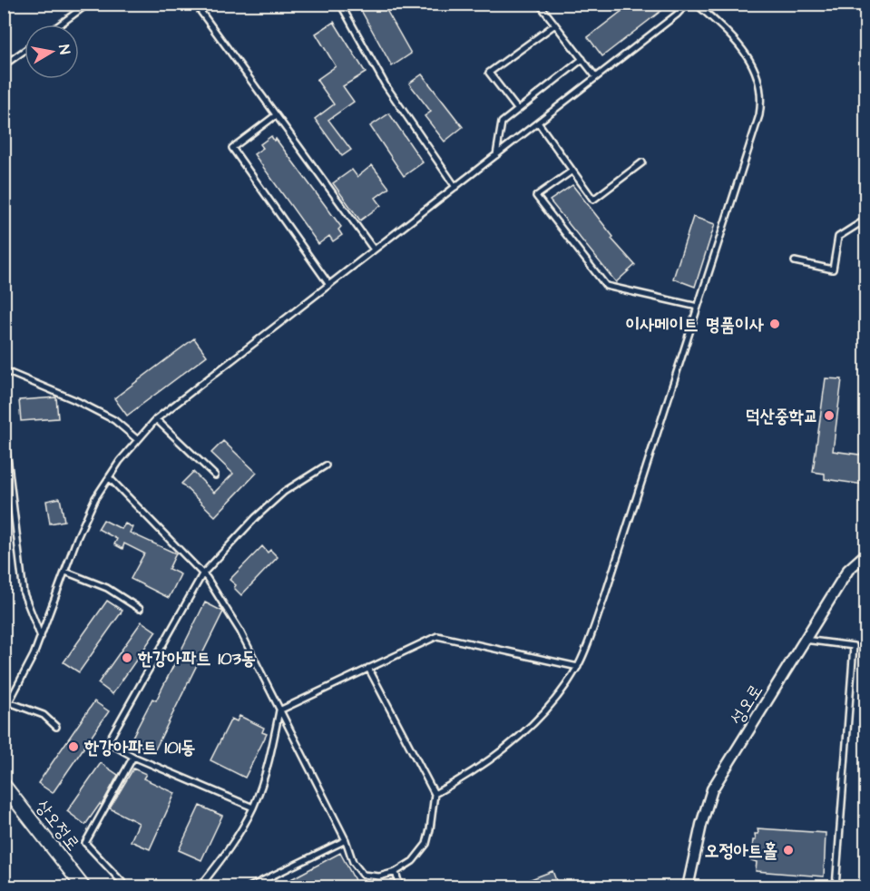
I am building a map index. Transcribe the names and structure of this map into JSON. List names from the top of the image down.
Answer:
{
  "streets": {
    "street": ["성오로", "상오정로"]
  },
  "places": [
    "이사메이트 명품이사",
    "덕산중학교",
    "한강아파트 103동",
    "한강아파트 101동",
    "오정아트홀"
  ],
  "north": "right"
}
